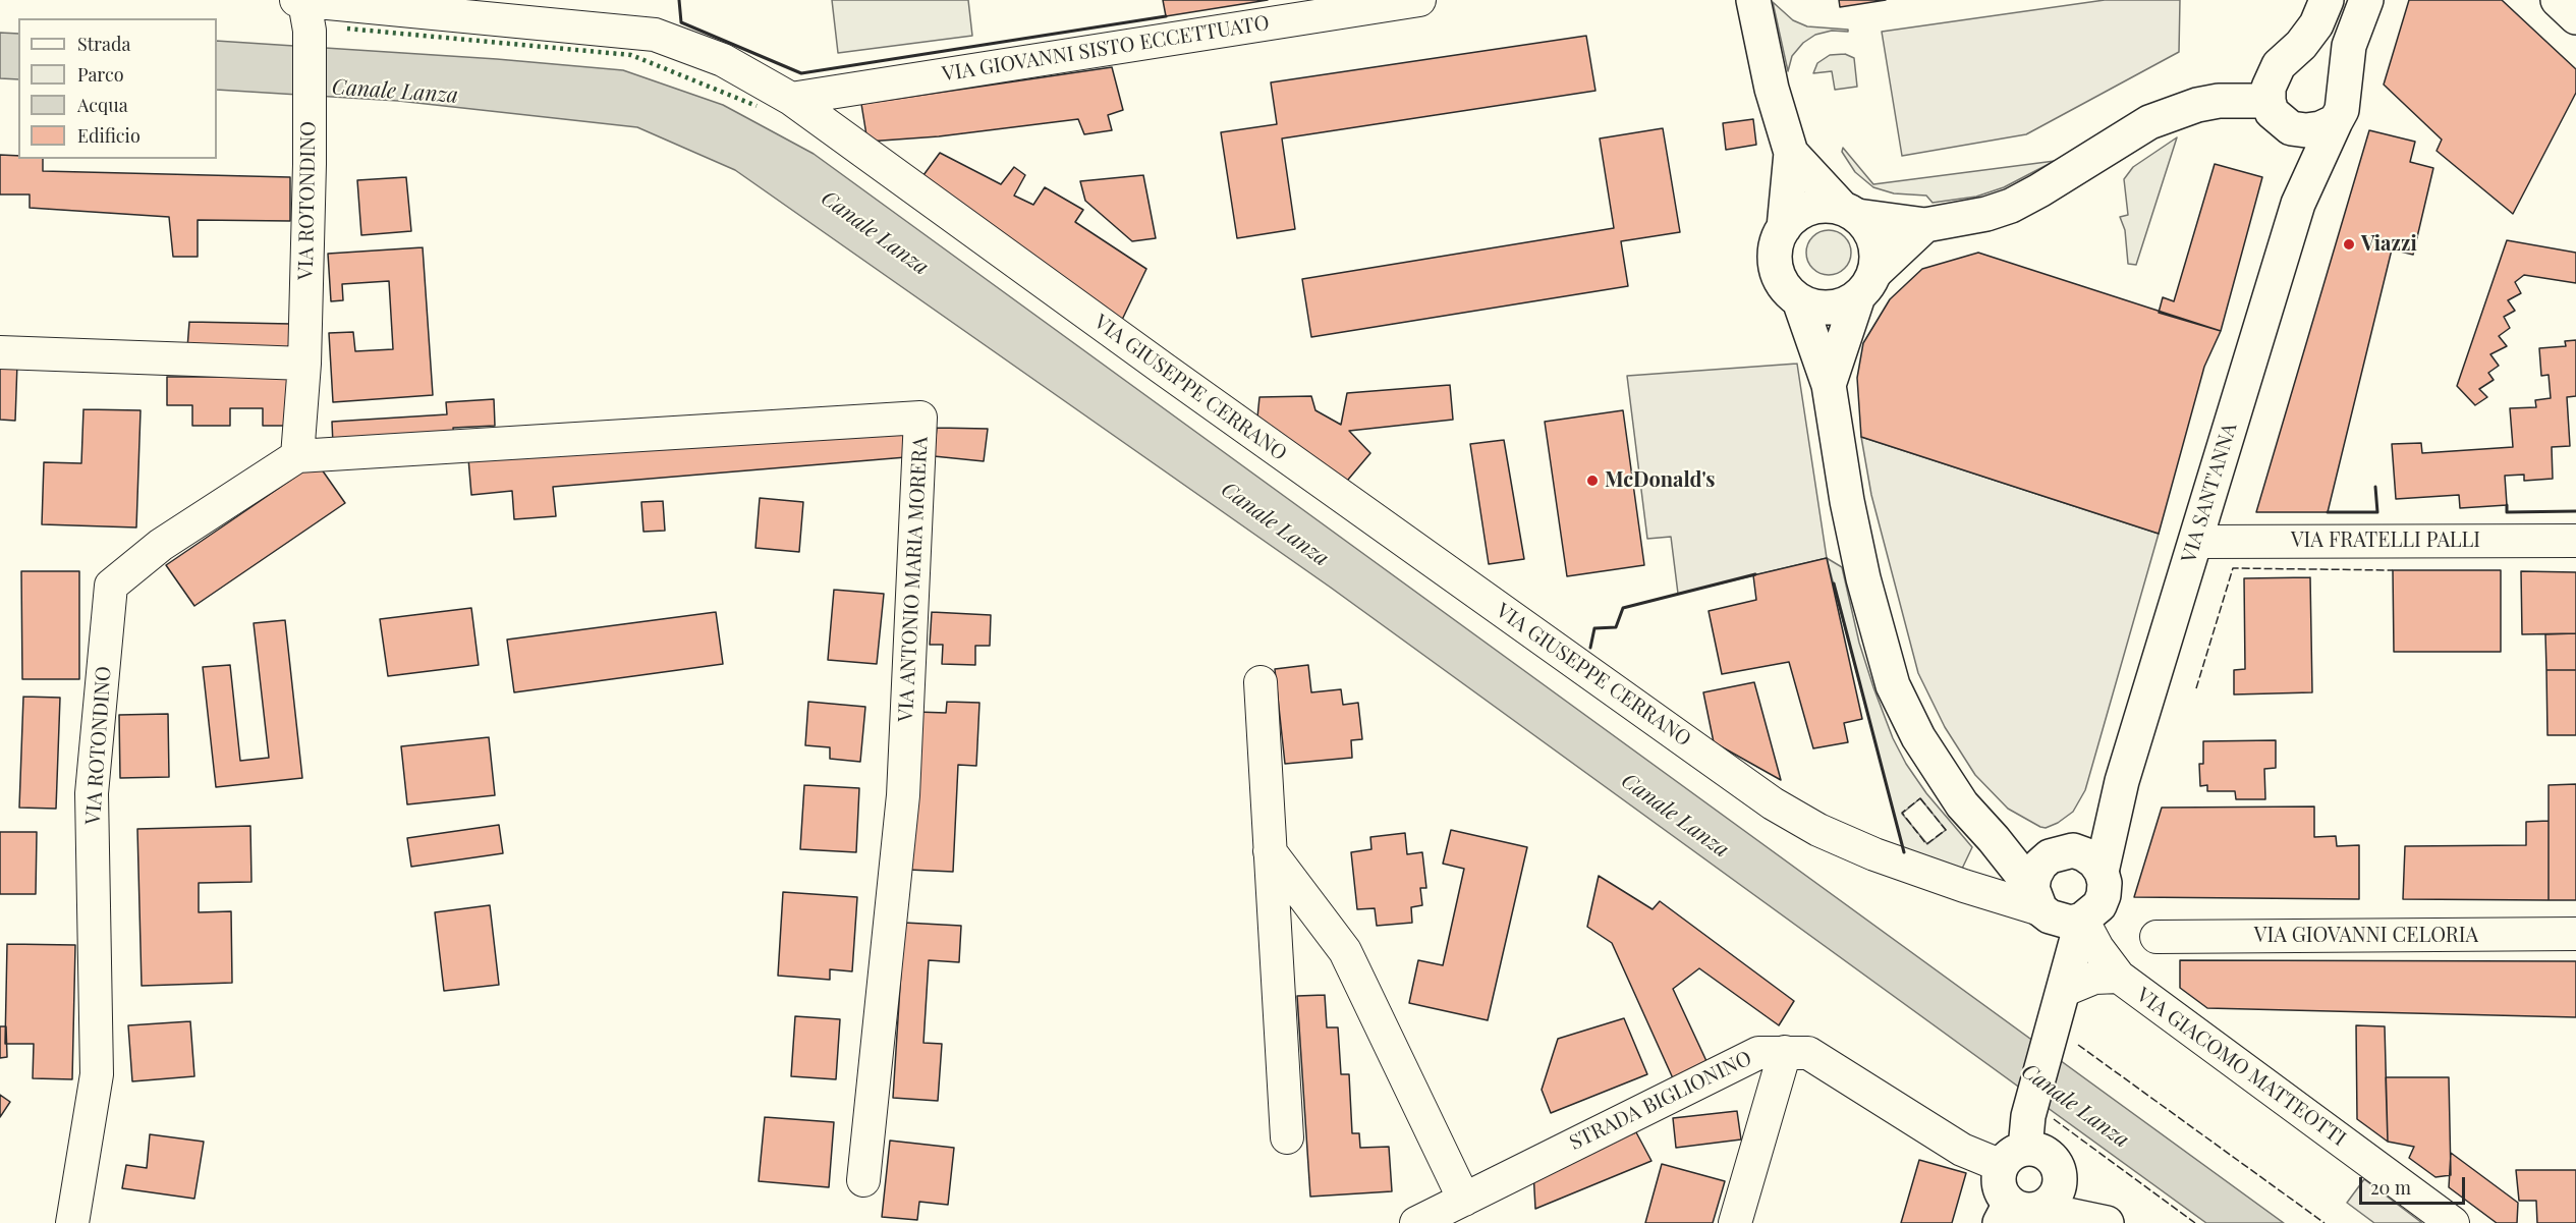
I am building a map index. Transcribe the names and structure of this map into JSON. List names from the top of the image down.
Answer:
{
  "streets": {
    "main road": ["VIA SANT'ANNA"],
    "street": [
      "VIA GIOVANNI SISTO ECCETTUATO",
      "VIA ROTONDINO",
      "VIA GIUSEPPE CERRANO",
      "VIA FRATELLI PALLI",
      "VIA ANTONIO MARIA MORERA",
      "VIA GIOVANNI CELORIA",
      "VIA GIACOMO MATTEOTTI",
      "STRADA BIGLIONINO"
    ]
  },
  "crossings": [
    ["VIA GIOVANNI SISTO ECCETTUATO", "VIA GIUSEPPE CERRANO"],
    ["VIA ROTONDINO", "VIA GIUSEPPE CERRANO"],
    ["VIA ROTONDINO", "VIA ANTONIO MARIA MORERA"],
    ["VIA GIUSEPPE CERRANO", "VIA SANT'ANNA"],
    ["VIA GIUSEPPE CERRANO", "VIA GIACOMO MATTEOTTI"],
    ["VIA SANT'ANNA", "VIA FRATELLI PALLI"],
    ["VIA SANT'ANNA", "VIA GIACOMO MATTEOTTI"]
  ],
  "water": ["Canale Lanza"],
  "places": ["Viazzi", "McDonald's"],
  "legend": [
    "Strada",
    "Parco",
    "Acqua",
    "Edificio"
  ],
  "scale_bar": "20 m"
}
